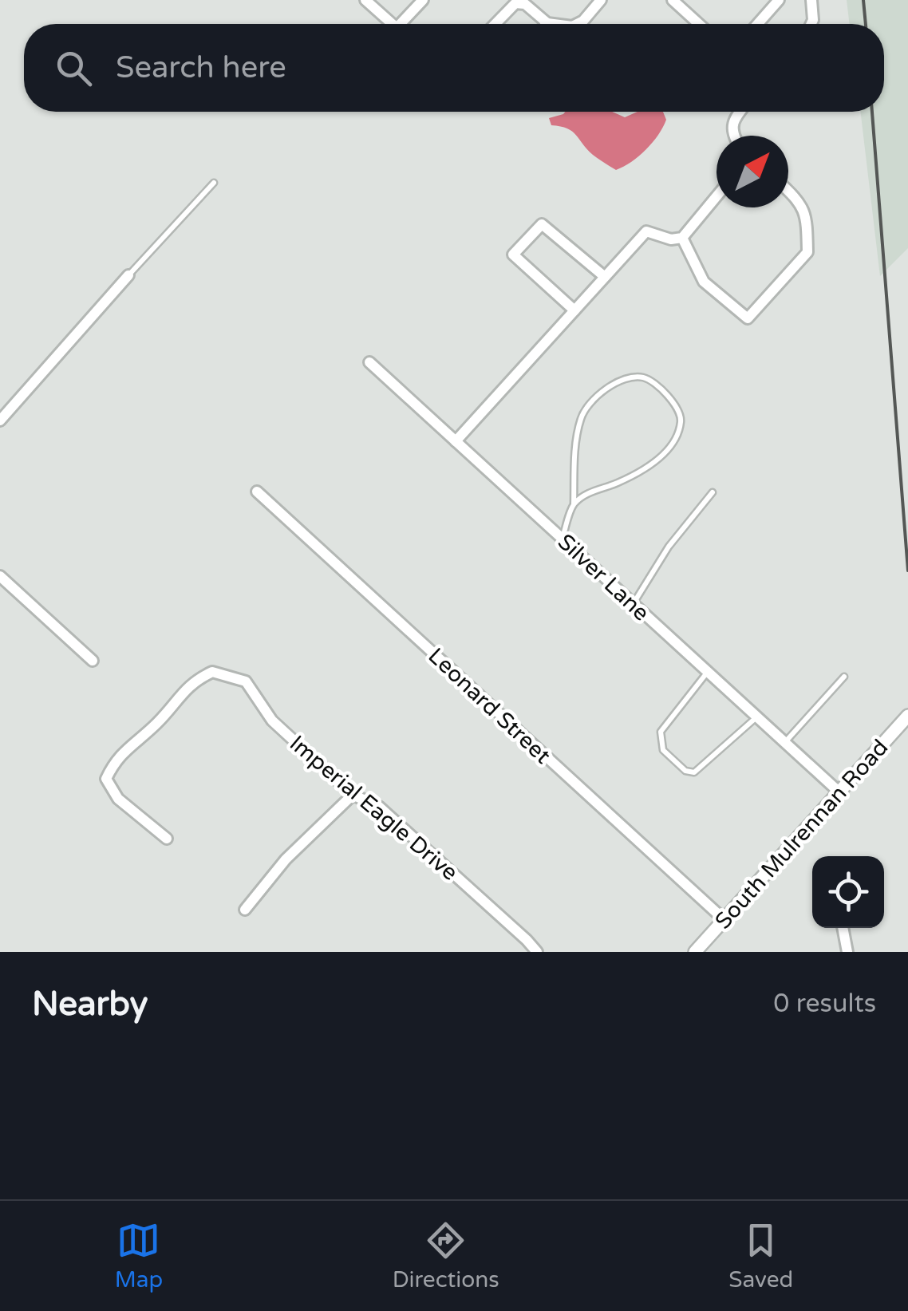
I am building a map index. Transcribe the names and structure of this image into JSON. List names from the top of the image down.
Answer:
{
  "streets": {
    "street": [
      "Silver Lane",
      "Leonard Street",
      "Imperial Eagle Drive",
      "South Mulrennan Road"
    ]
  },
  "crossings": [
    ["Silver Lane", "South Mulrennan Road"],
    ["Leonard Street", "South Mulrennan Road"]
  ],
  "north": "top right",
  "page": {
    "search": "Search here",
    "heading": ["Nearby", "0 results"],
    "nav": ["Map", "Directions", "Saved"]
  }
}
